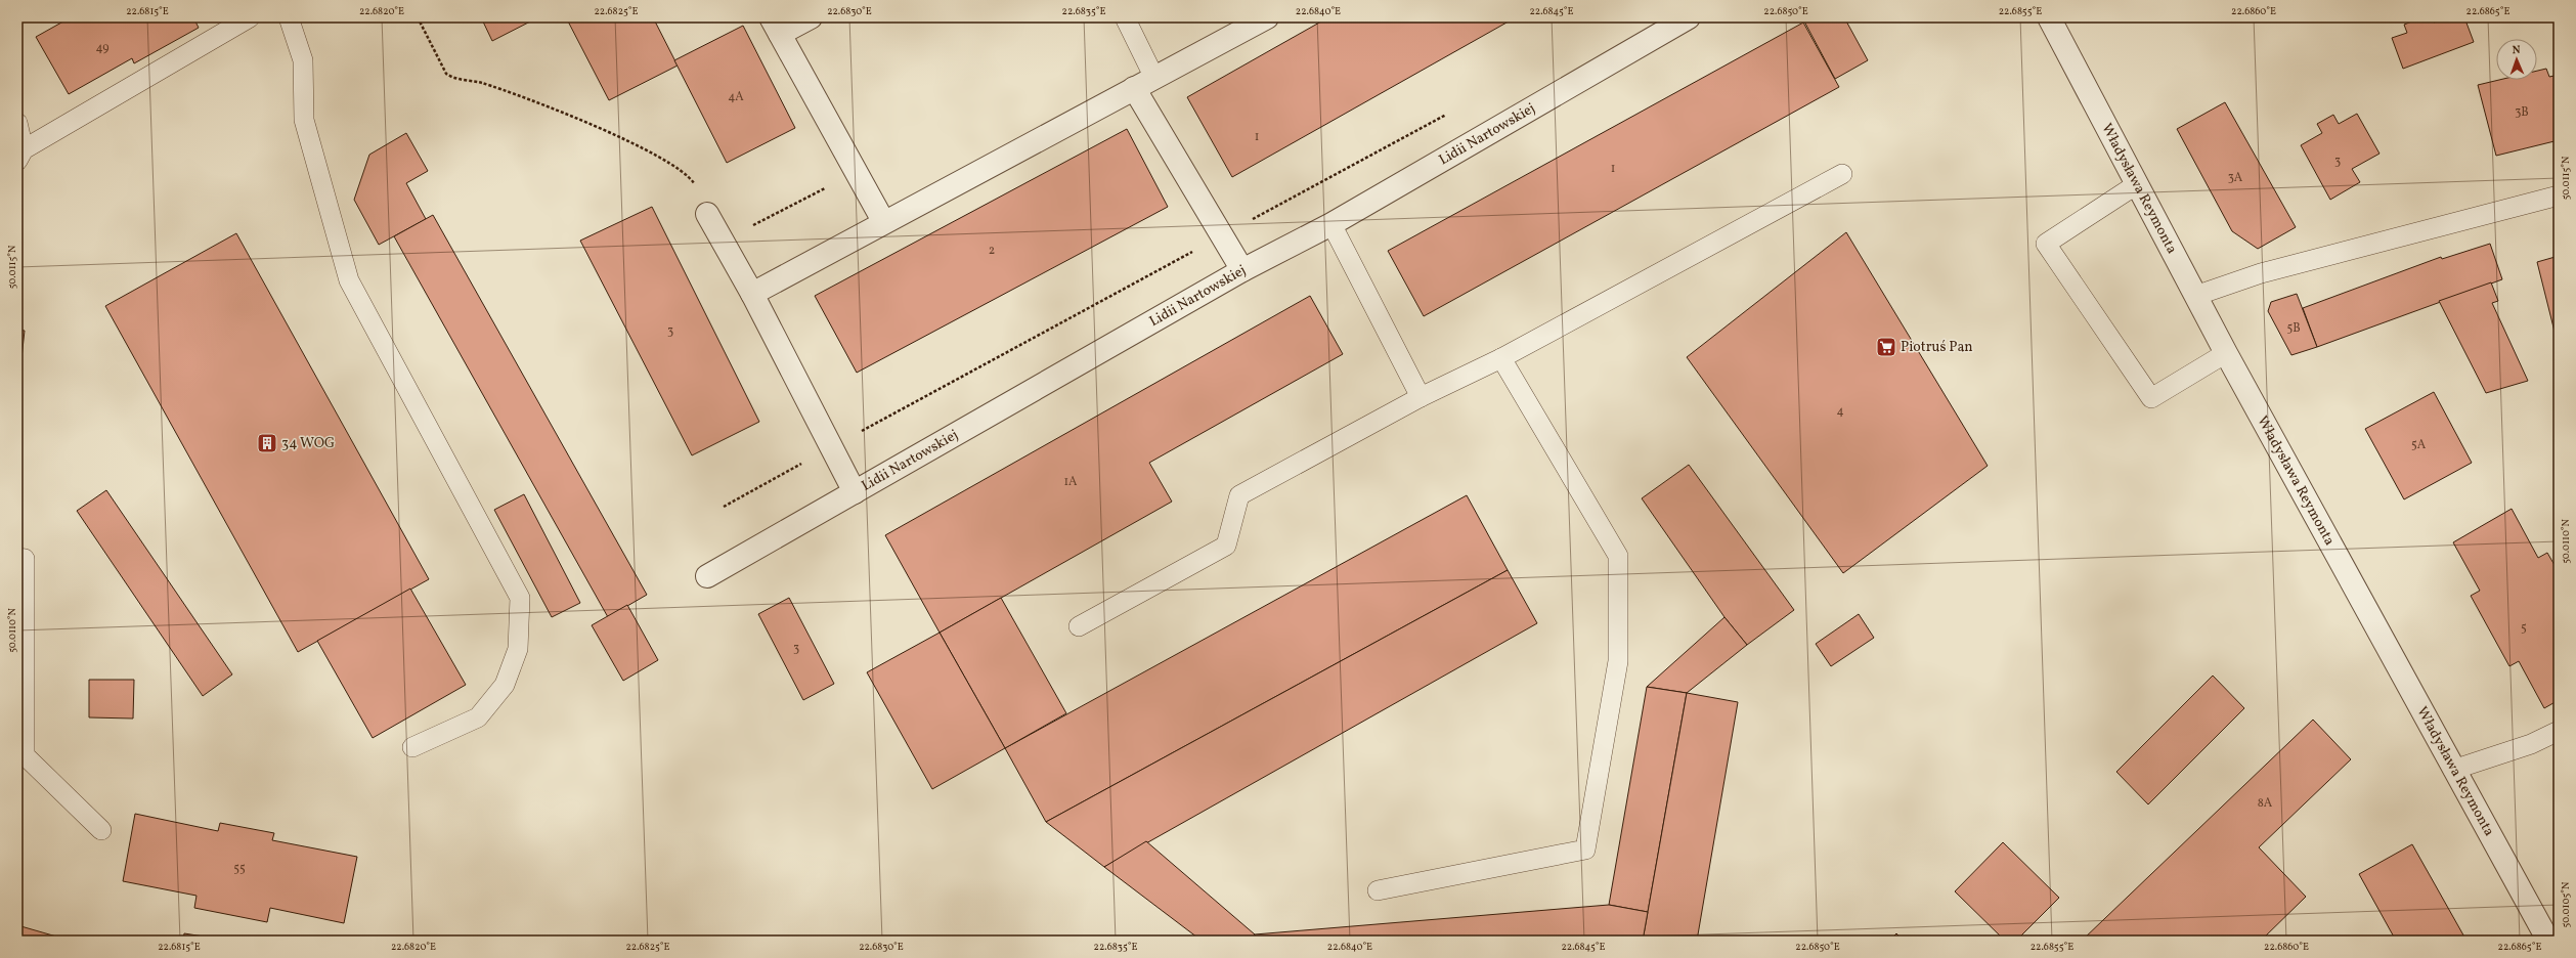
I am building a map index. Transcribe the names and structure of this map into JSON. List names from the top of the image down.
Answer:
{
  "streets": {
    "street": ["Lidii Nartowskiej", "Władysława Reymonta"]
  },
  "places": {
    "supermarket": ["Piotruś Pan"],
    "building": ["34 WOG"]
  },
  "house_numbers": [
    "49",
    "4A",
    "3B",
    "1",
    "3",
    "1",
    "3A",
    "2",
    "5B",
    "3",
    "4",
    "5A",
    "1A",
    "5",
    "3",
    "8A",
    "55"
  ],
  "north": "top",
  "coordinates": [
    "22.6815°E",
    "22.6820°E",
    "22.6825°E",
    "22.6830°E",
    "22.6835°E",
    "22.6840°E",
    "22.6845°E",
    "22.6850°E",
    "22.6855°E",
    "22.6860°E",
    "22.6865°E",
    "50.0115°N",
    "50.0110°N",
    "50.0105°N"
  ]
}
